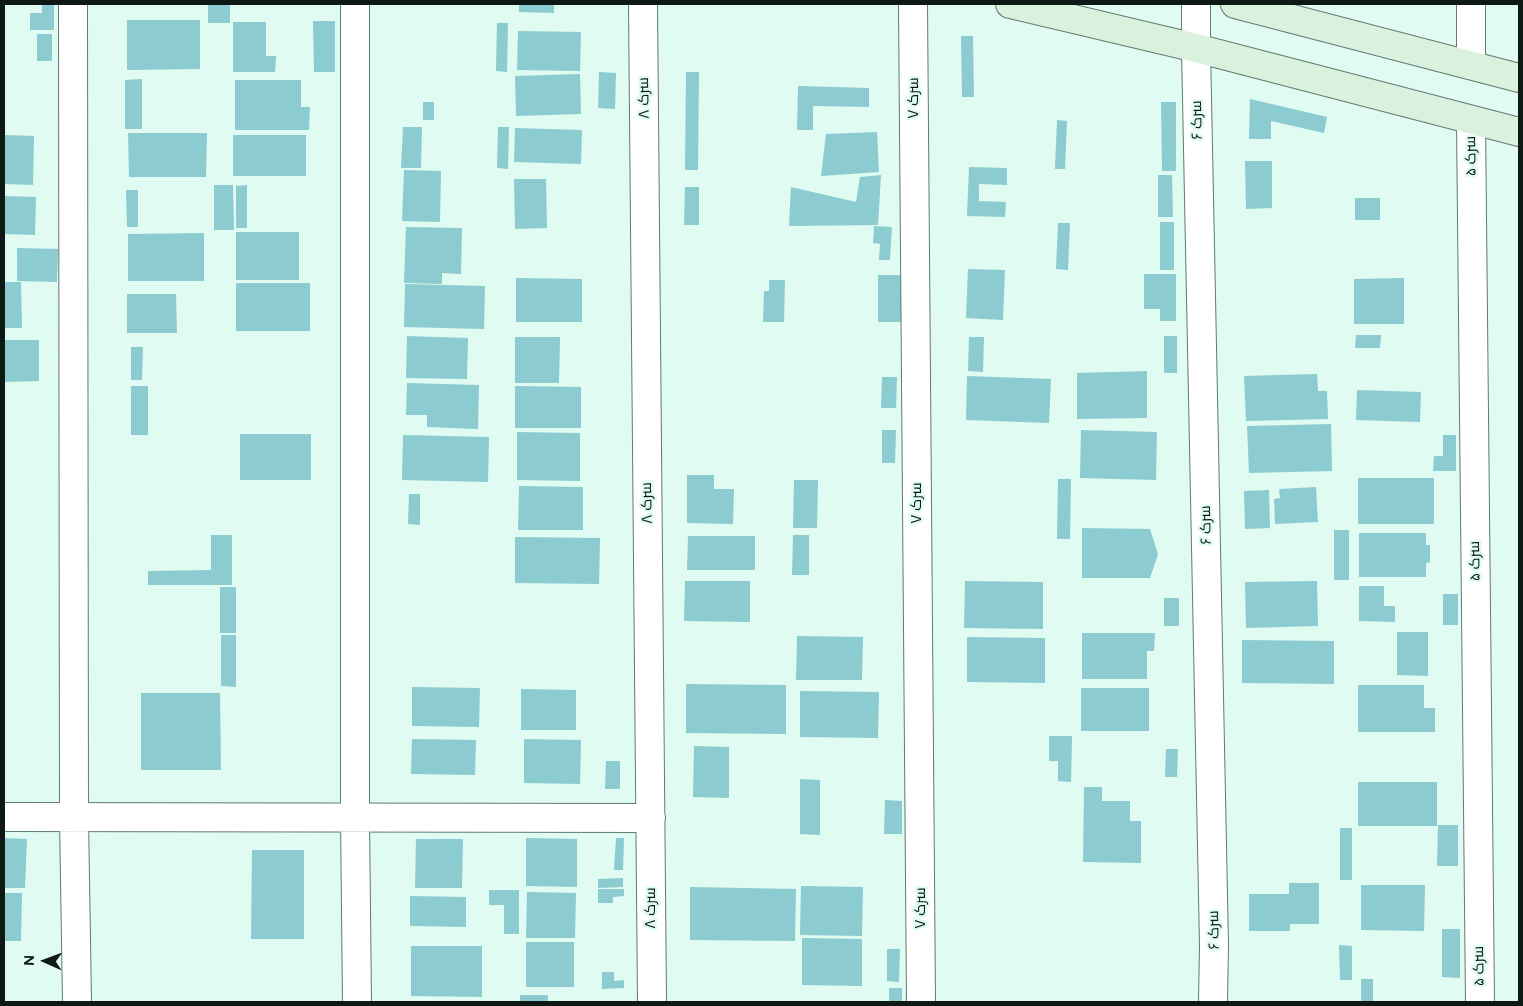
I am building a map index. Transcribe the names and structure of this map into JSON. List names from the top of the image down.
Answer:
{
  "streets": {
    "street": [
      "سرک ۸",
      "سرک ۷",
      "سرک ۶",
      "سرک ۵"
    ]
  },
  "north": "left"
}
